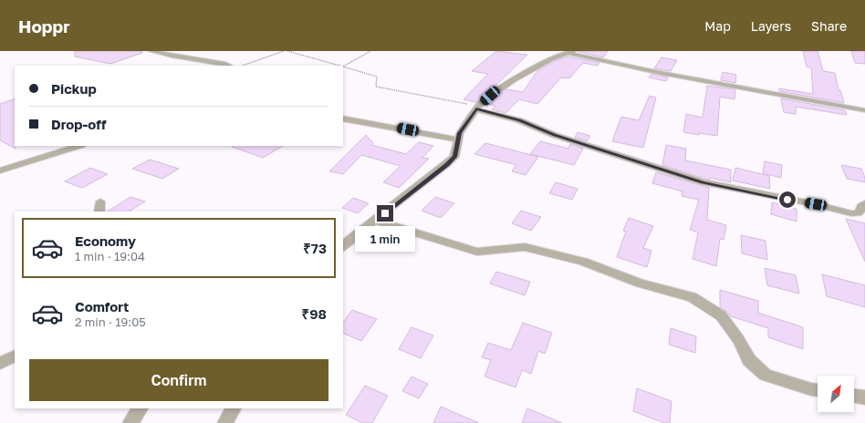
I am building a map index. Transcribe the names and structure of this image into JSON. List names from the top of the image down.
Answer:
{
  "north": "top right",
  "page": {
    "header": "Hoppr",
    "nav": ["Map", "Layers", "Share"],
    "banner": ["Pickup", "Drop-off"],
    "list": [
      {
        "name": "Economy",
        "note": "1 min · 19:04",
        "value": "₹73"
      },
      {
        "name": "Comfort",
        "note": "2 min · 19:05",
        "value": "₹98"
      }
    ],
    "bubble": "1 min",
    "buttons": "Confirm"
  }
}
